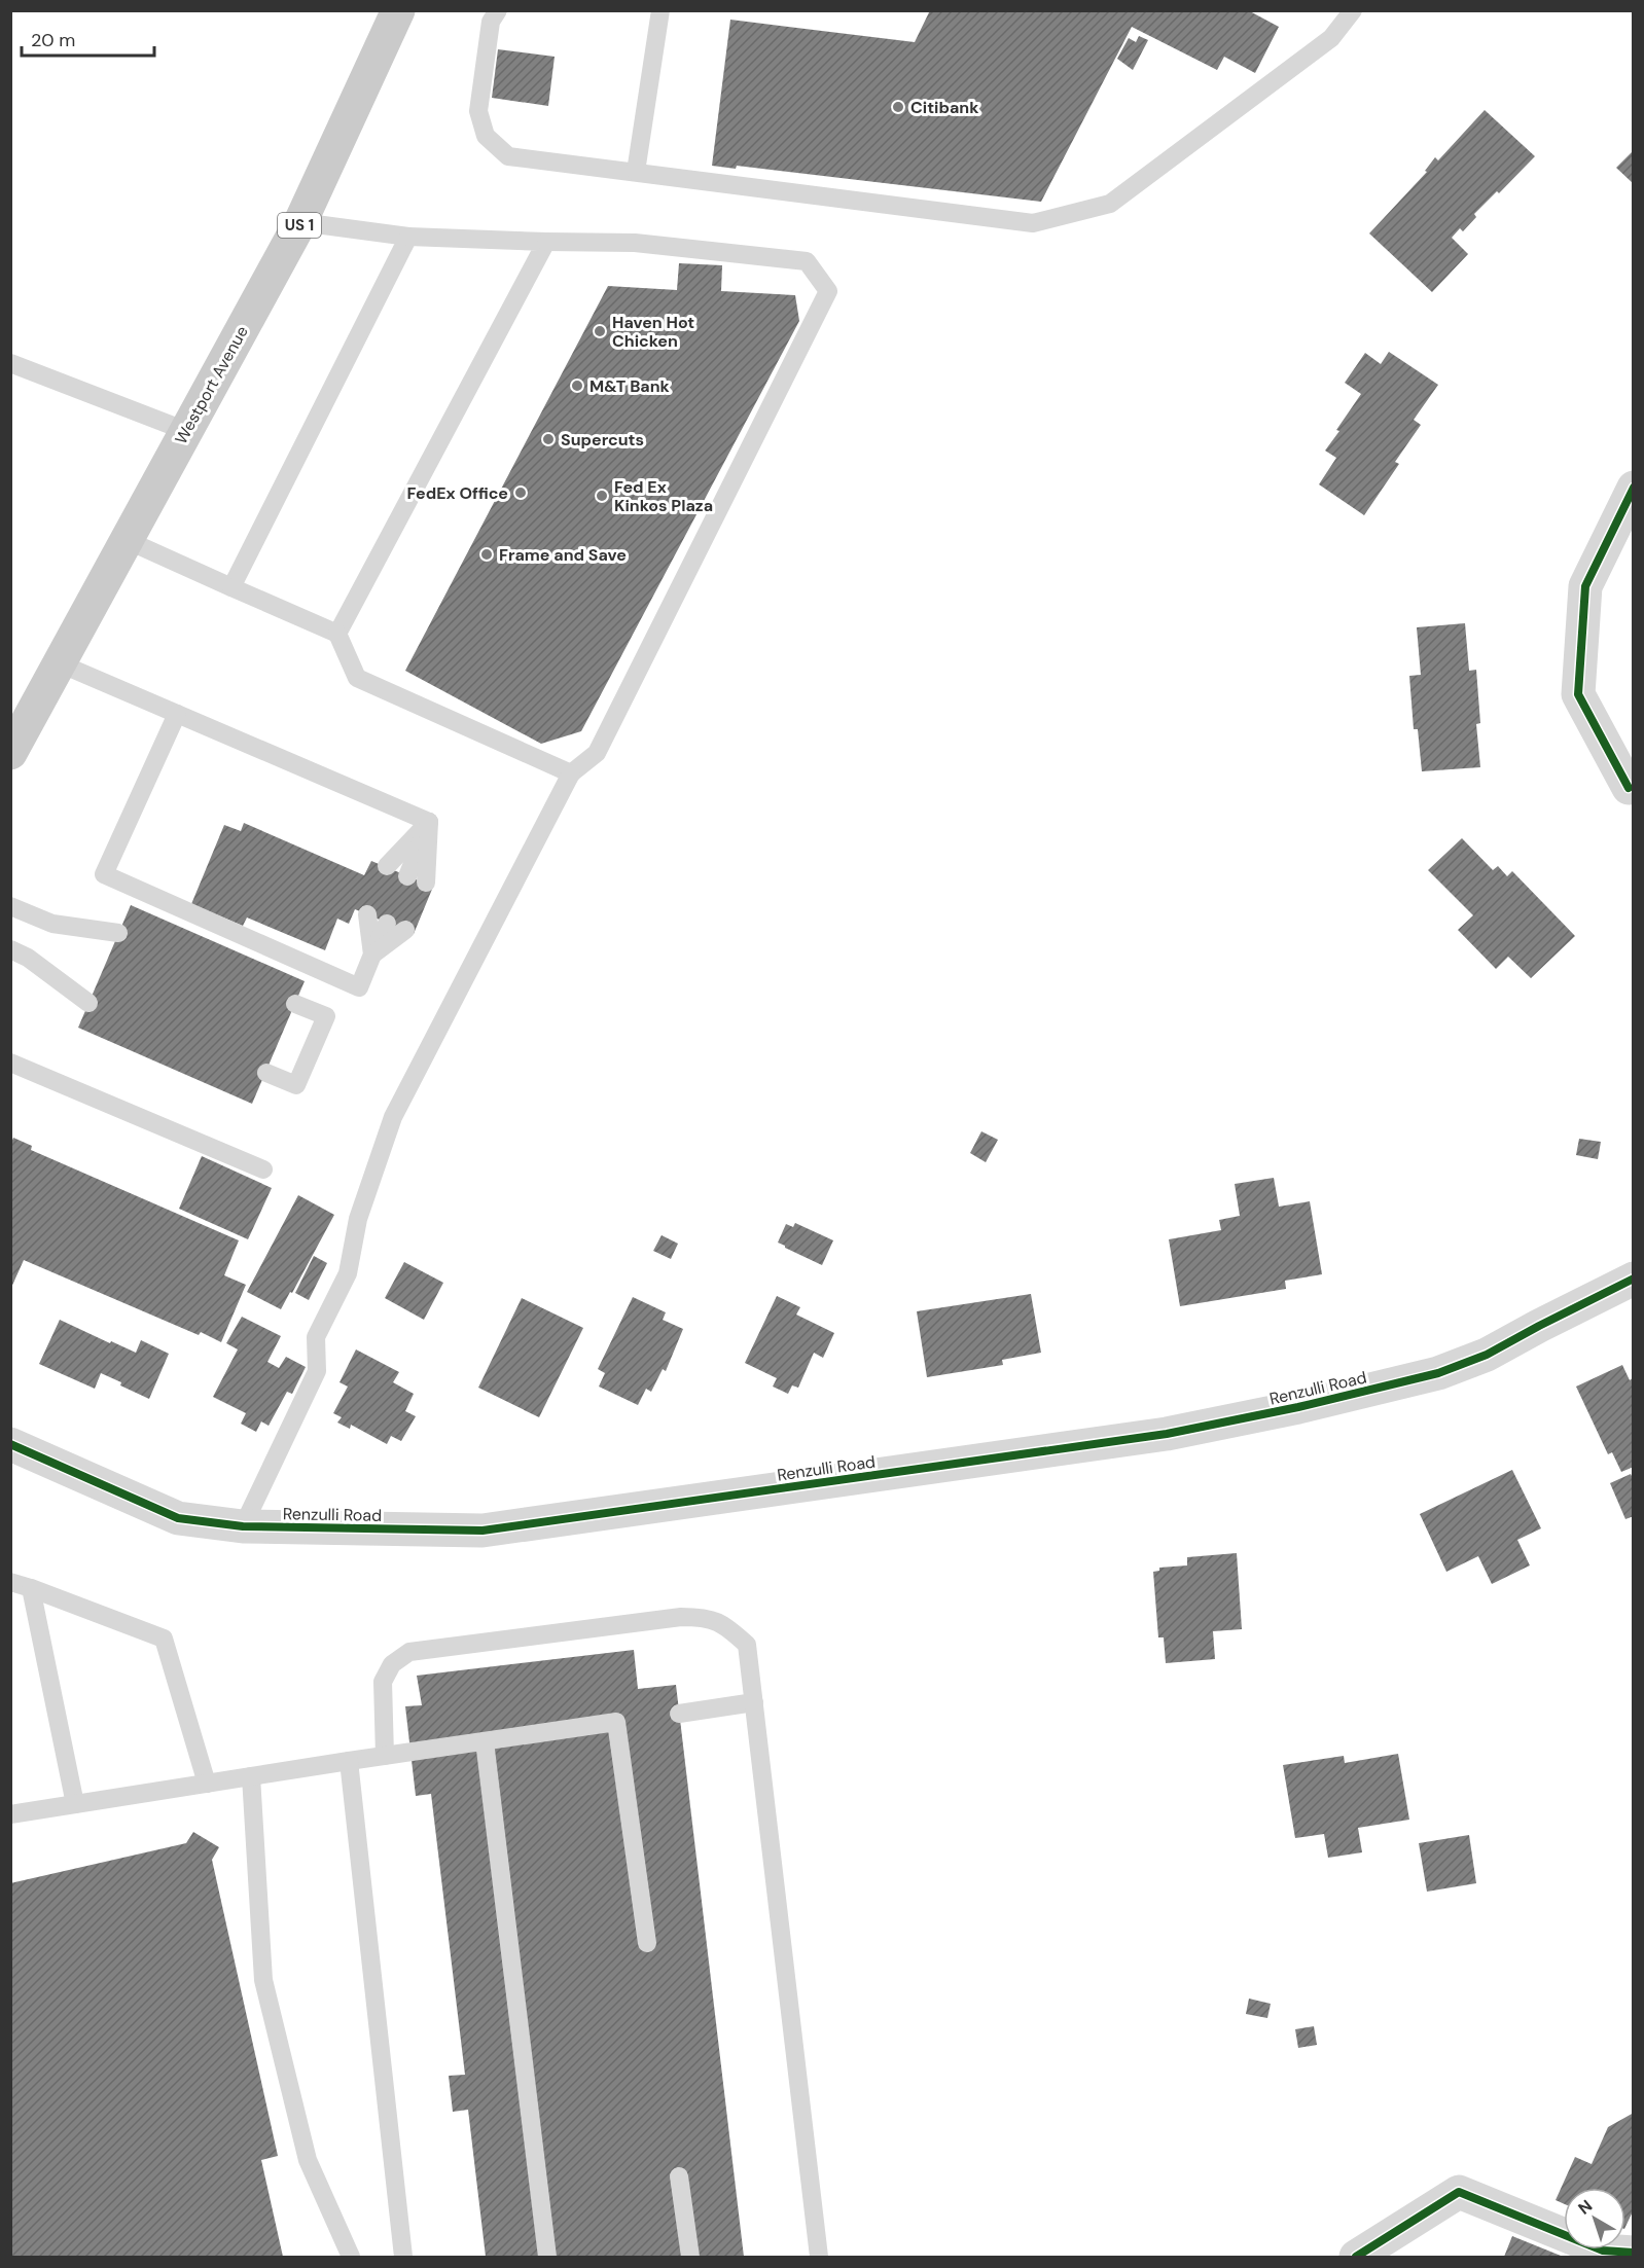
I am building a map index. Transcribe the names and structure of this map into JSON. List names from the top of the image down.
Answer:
{
  "streets": {
    "main road": ["US 1", "Westport Avenue"],
    "street": ["Renzulli Road"]
  },
  "places": [
    "Citibank",
    "Haven Hot Chicken",
    "M&T Bank",
    "Supercuts",
    "FedEx Office",
    "Fed Ex Kinkos Plaza",
    "Frame and Save"
  ],
  "scale_bar": "20 m",
  "north": "top left"
}
